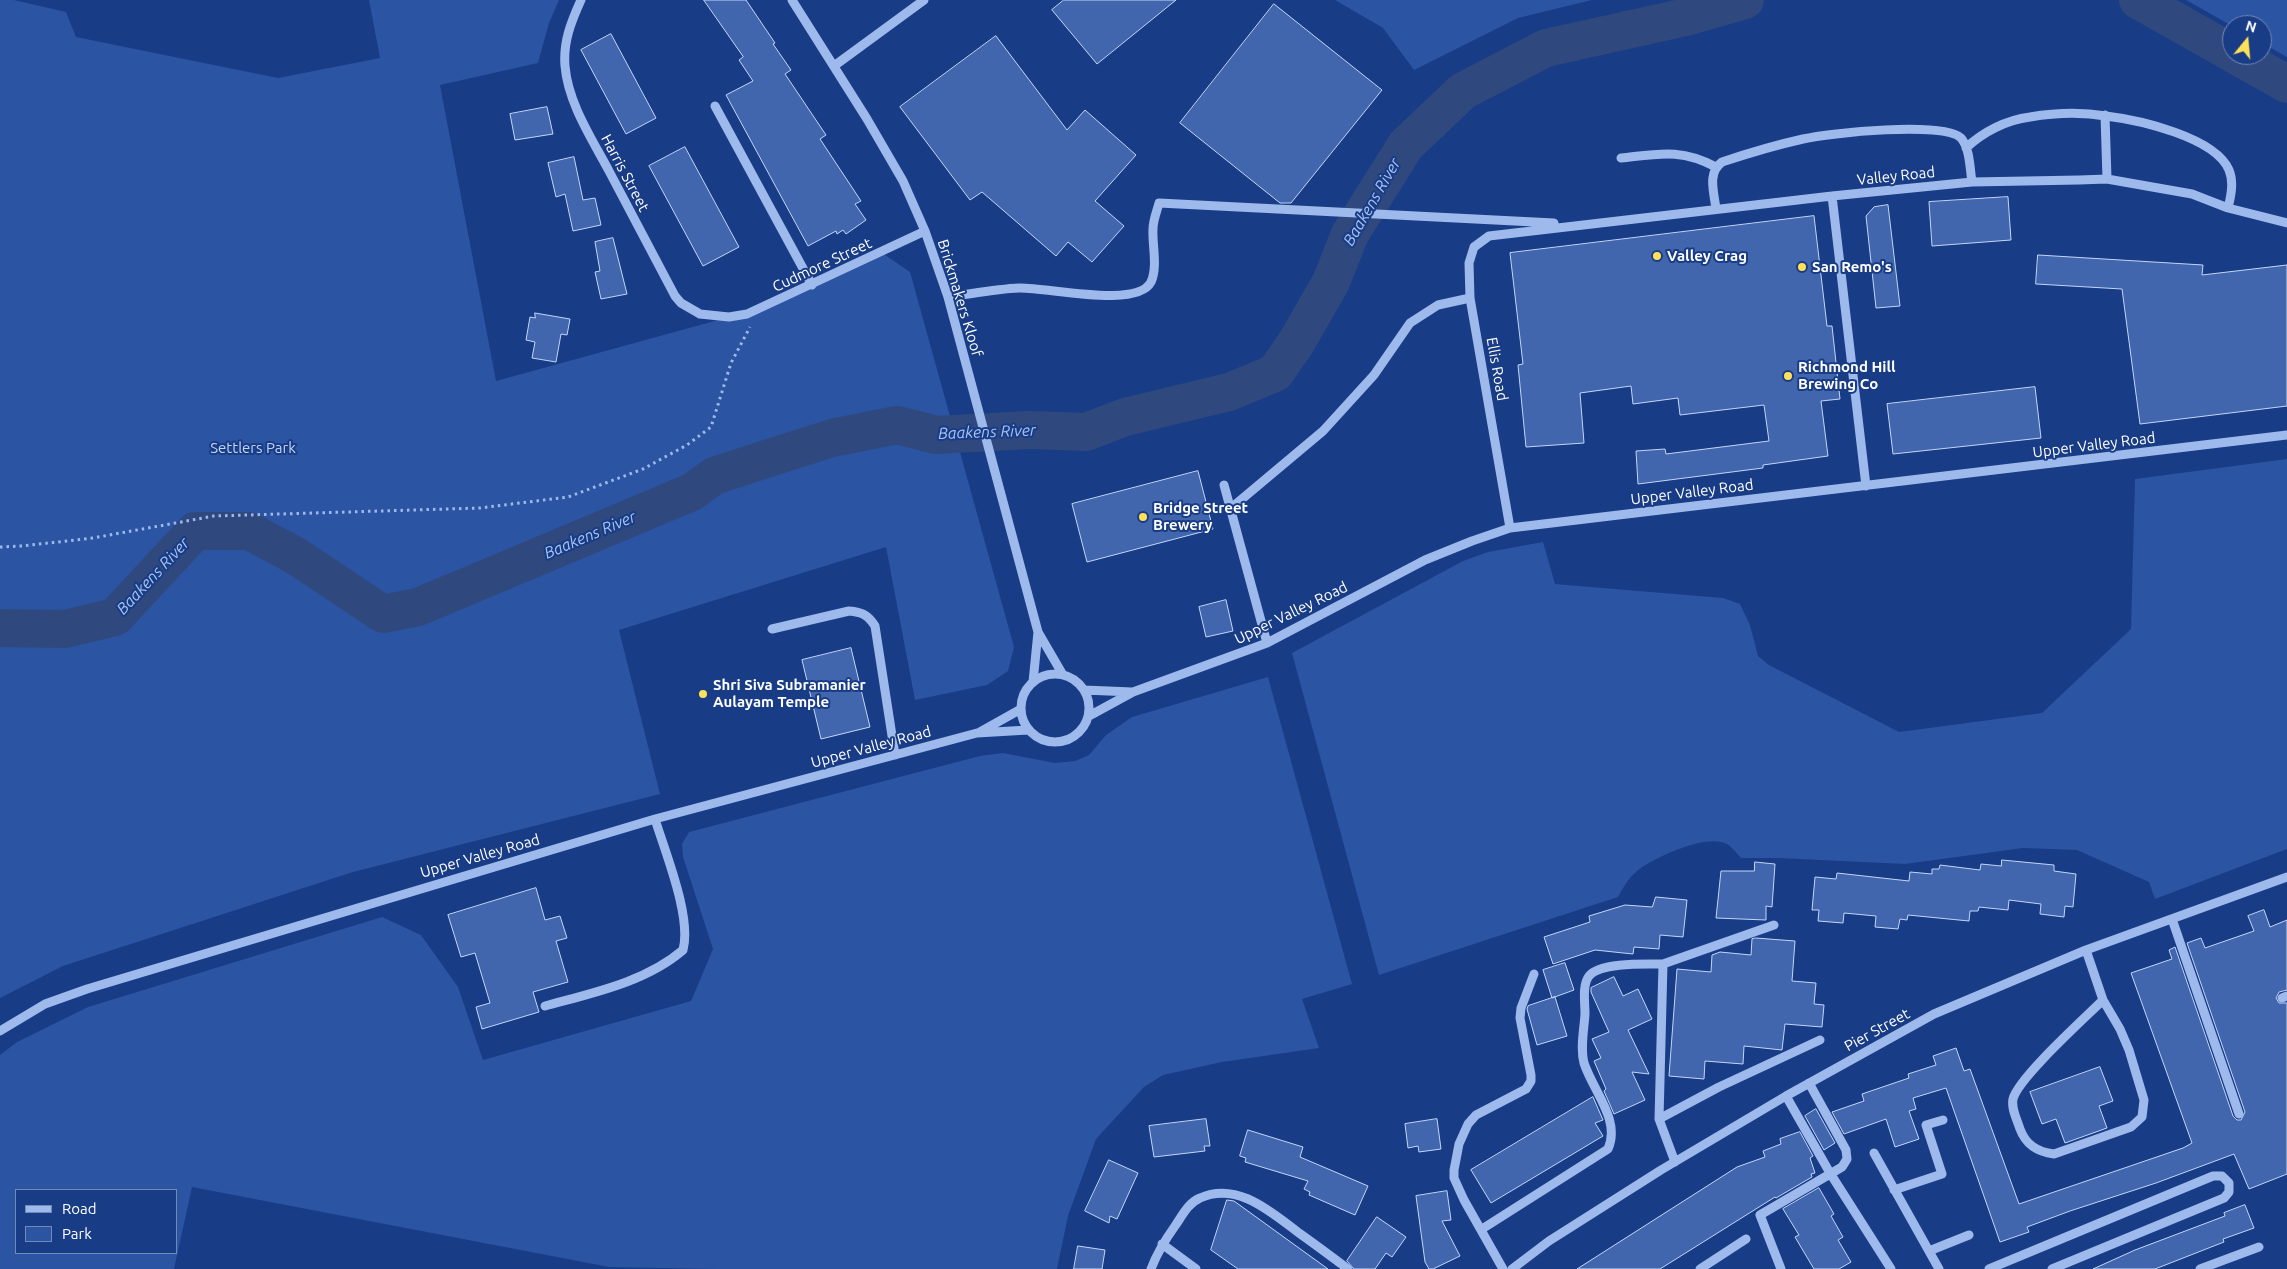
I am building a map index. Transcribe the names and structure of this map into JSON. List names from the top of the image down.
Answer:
{
  "streets": {
    "street": [
      "Harris Street",
      "Valley Road",
      "Cudmore Street",
      "Brickmakers Kloof",
      "Ellis Road",
      "Upper Valley Road",
      "Pier Street"
    ]
  },
  "crossings": [
    ["Harris Street", "Cudmore Street"],
    ["Valley Road", "Ellis Road"],
    ["Cudmore Street", "Brickmakers Kloof"],
    ["Brickmakers Kloof", "Upper Valley Road"],
    ["Ellis Road", "Upper Valley Road"]
  ],
  "water": ["Baakens River"],
  "parks": ["Settlers Park"],
  "places": [
    "Valley Crag",
    "San Remo's",
    "Richmond Hill Brewing Co",
    "Bridge Street Brewery",
    "Shri Siva Subramanier Aulayam Temple"
  ],
  "legend": ["Road", "Park"],
  "north": "top"
}
